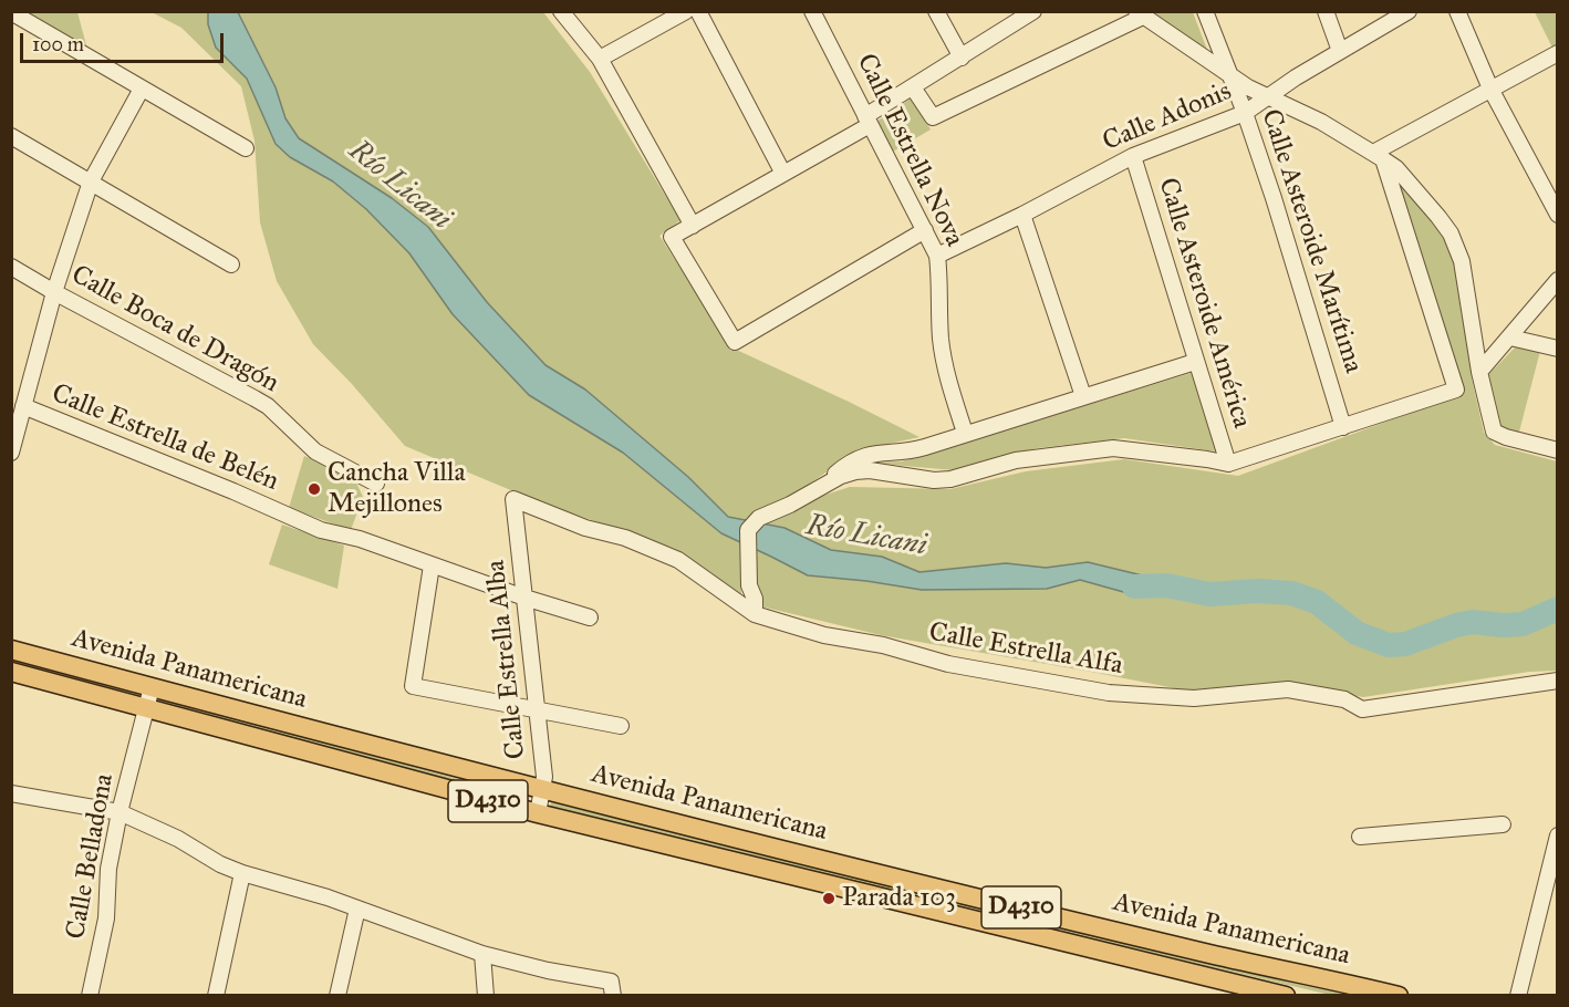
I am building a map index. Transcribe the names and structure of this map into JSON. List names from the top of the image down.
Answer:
{
  "streets": {
    "main road": ["Avenida Panamericana", "D4310"],
    "street": [
      "Calle Adonis",
      "Calle Estrella Nova",
      "Calle Asteroide Marítima",
      "Calle Asteroide América",
      "Calle Boca de Dragón",
      "Calle Estrella de Belén",
      "Calle Estrella Alfa",
      "Calle Estrella Alba",
      "Calle Belladona"
    ]
  },
  "crossings": [
    ["Calle Adonis", "Calle Estrella Nova"],
    ["Calle Adonis", "Calle Asteroide Marítima"],
    ["Calle Adonis", "Calle Asteroide América"],
    ["Calle Estrella de Belén", "Calle Estrella Alba"],
    ["Calle Estrella Alfa", "Calle Estrella Alba"],
    ["Calle Estrella Alba", "Avenida Panamericana"],
    ["Avenida Panamericana", "Calle Belladona"]
  ],
  "water": ["Río Licani"],
  "places": ["Cancha Villa Mejillones", "Parada 103"],
  "scale_bar": "100 m"
}
